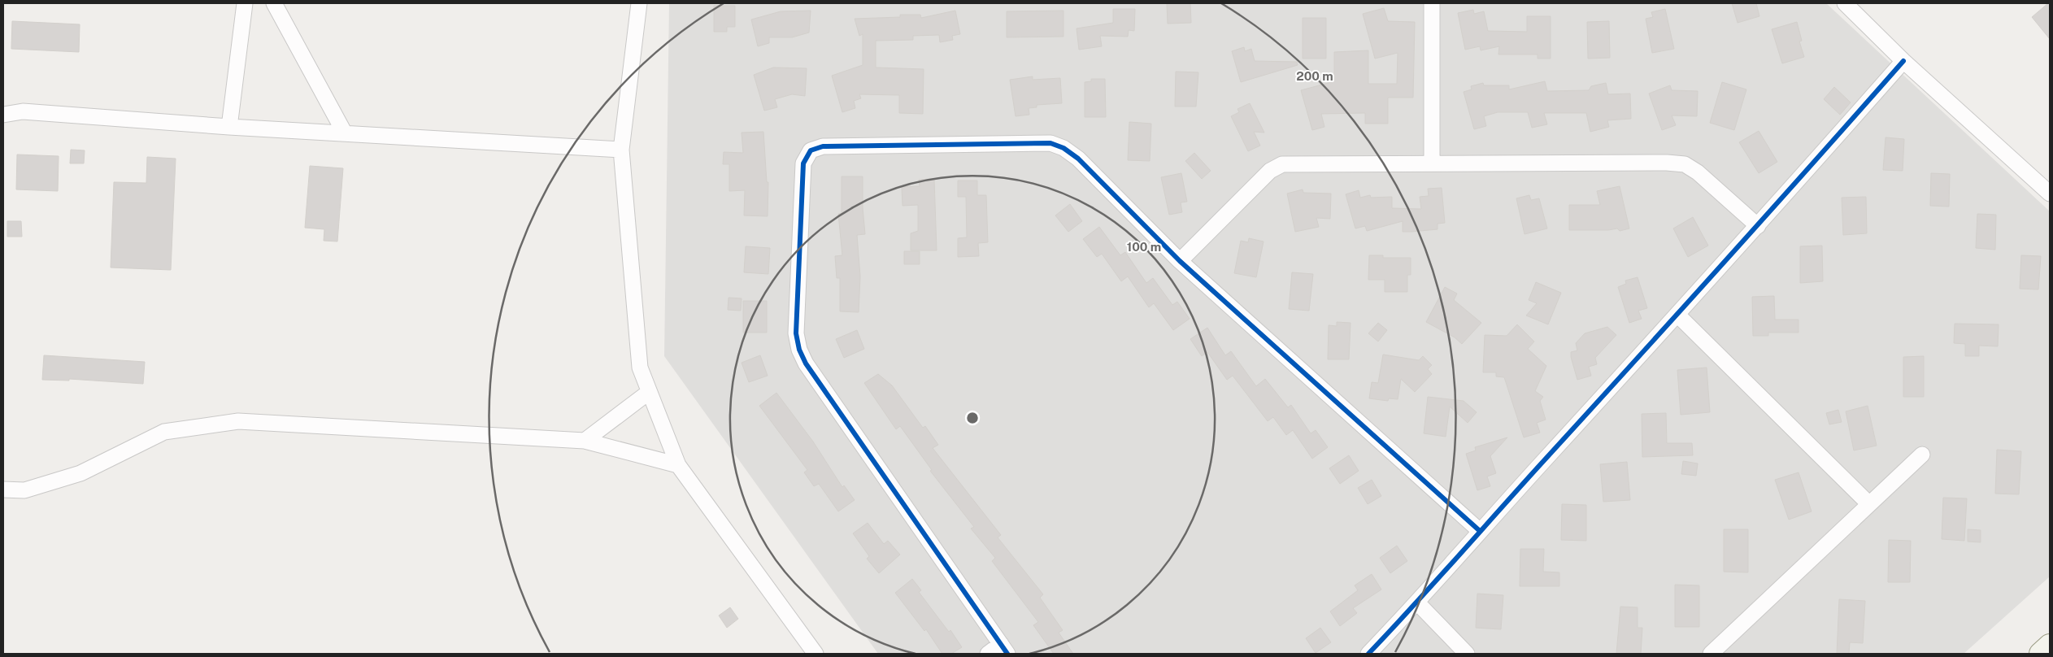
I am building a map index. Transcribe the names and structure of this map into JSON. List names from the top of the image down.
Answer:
{
  "rings": ["200 m", "100 m"]
}
